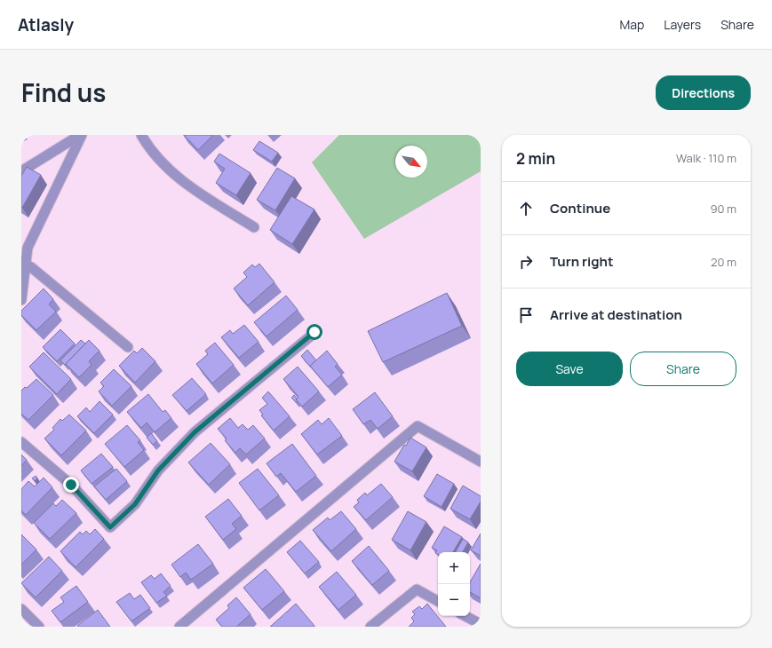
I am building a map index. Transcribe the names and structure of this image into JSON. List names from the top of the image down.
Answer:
{
  "north": "bottom right",
  "page": {
    "header": "Atlasly",
    "nav": ["Map", "Layers", "Share"],
    "title": "Find us",
    "buttons": [
      "Directions",
      ["Save", "Share"]
    ],
    "heading": ["2 min", "Walk · 110 m"],
    "list": [
      ["Continue", "90 m"],
      ["Turn right", "20 m"],
      "Arrive at destination"
    ],
    "map_buttons": ["+", "−"]
  }
}
